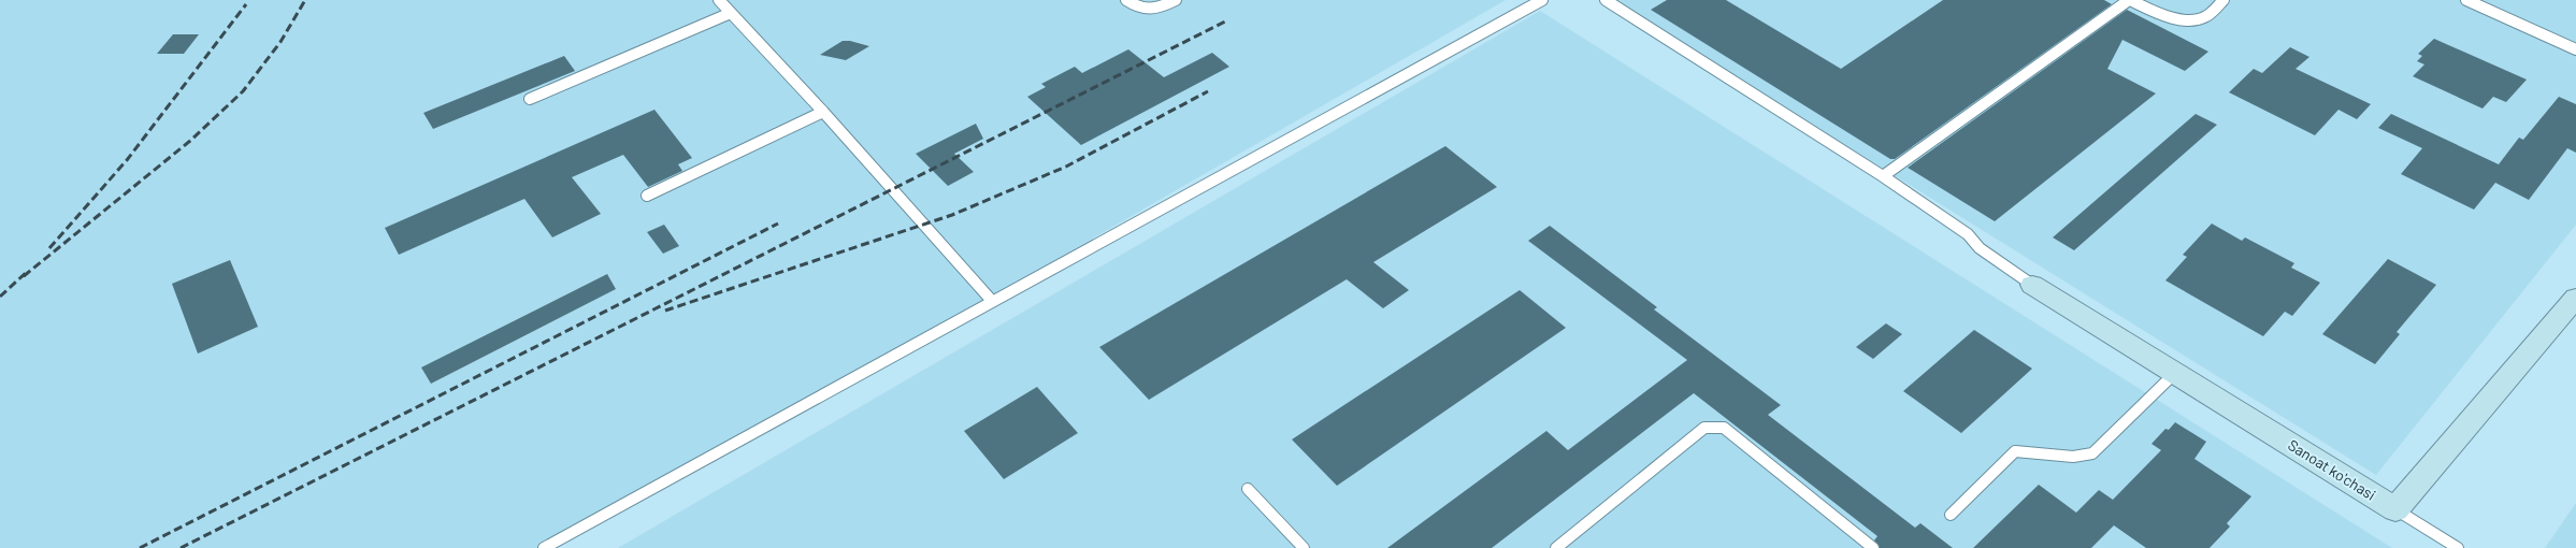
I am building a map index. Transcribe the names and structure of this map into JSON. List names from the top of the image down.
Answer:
{
  "streets": {
    "street": ["Sanoat ko'chasi"]
  }
}
